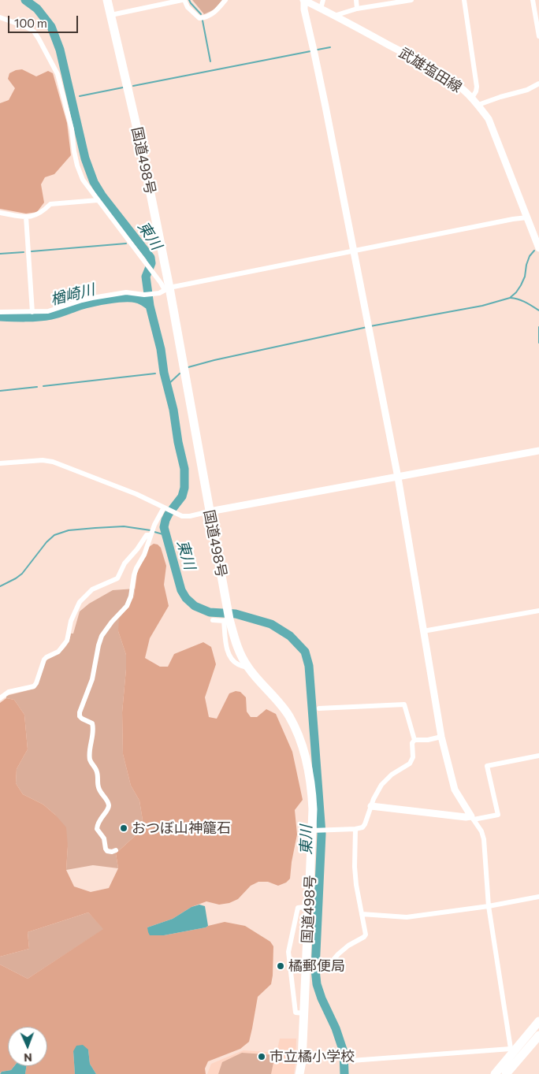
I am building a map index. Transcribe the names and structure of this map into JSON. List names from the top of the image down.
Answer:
{
  "streets": {
    "highway": ["国道498号"],
    "street": ["武雄塩田線"]
  },
  "water": ["東川", "楢崎川"],
  "places": ["おつぼ山神籠石", "橘郵便局", "市立橘小学校"],
  "scale_bar": "100 m",
  "north": "bottom"
}
